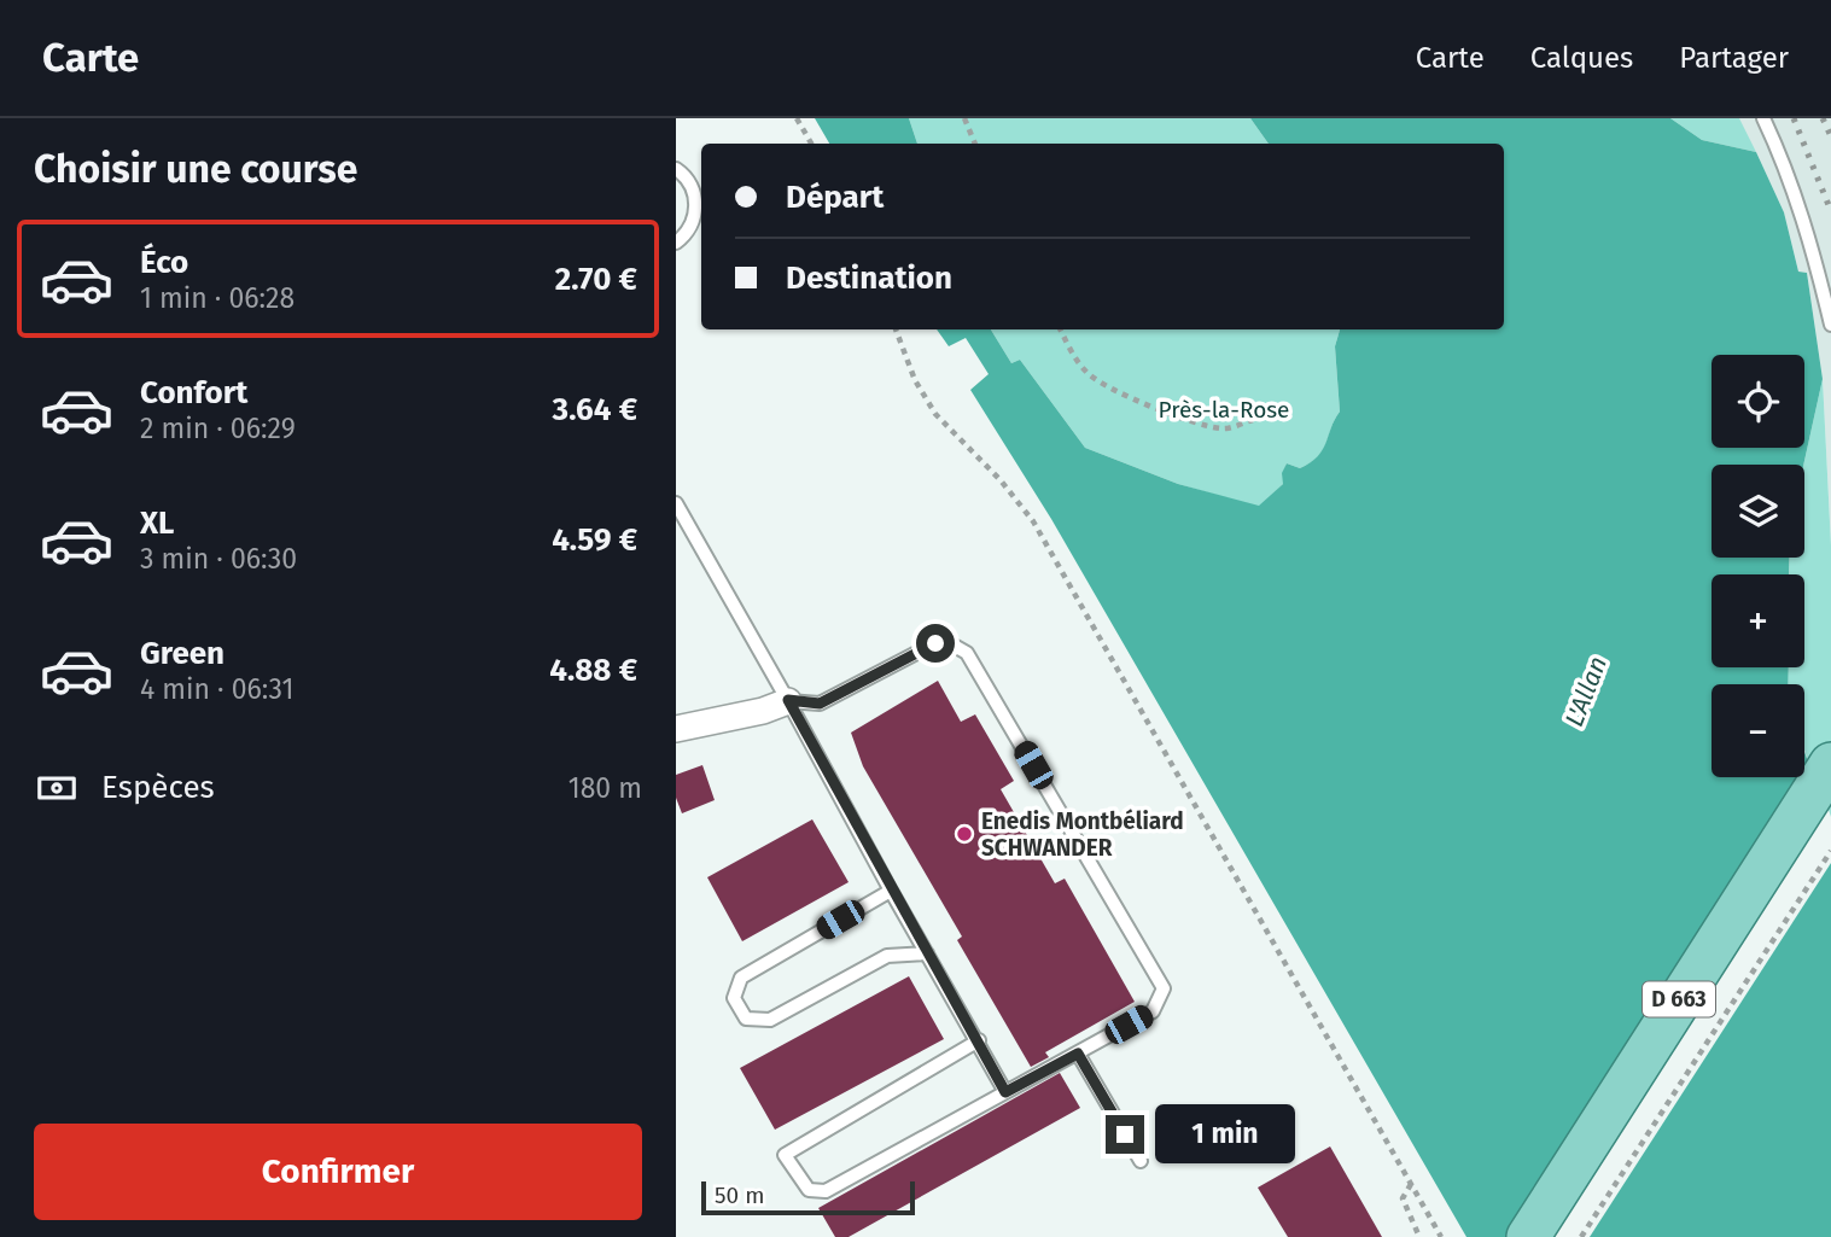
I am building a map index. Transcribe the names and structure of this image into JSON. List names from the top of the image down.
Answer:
{
  "streets": {
    "main road": ["D 663"]
  },
  "water": ["L'Allan"],
  "parks": ["Près-la-Rose"],
  "places": ["Enedis Montbéliard SCHWANDER"],
  "scale_bar": "50 m",
  "page": {
    "header": "Carte",
    "nav": ["Carte", "Calques", "Partager"],
    "heading": "Choisir une course",
    "banner": ["Départ", "Destination"],
    "list": [
      {
        "name": "Éco",
        "note": "1 min · 06:28",
        "value": "2.70 €"
      },
      {
        "name": "Confort",
        "note": "2 min · 06:29",
        "value": "3.64 €"
      },
      {
        "name": "XL",
        "note": "3 min · 06:30",
        "value": "4.59 €"
      },
      {
        "name": "Green",
        "note": "4 min · 06:31",
        "value": "4.88 €"
      }
    ],
    "map_buttons": ["+", "−"],
    "pay": ["Espèces", "180 m"],
    "bubble": "1 min",
    "buttons": "Confirmer",
    "scale": "50 m"
  }
}
